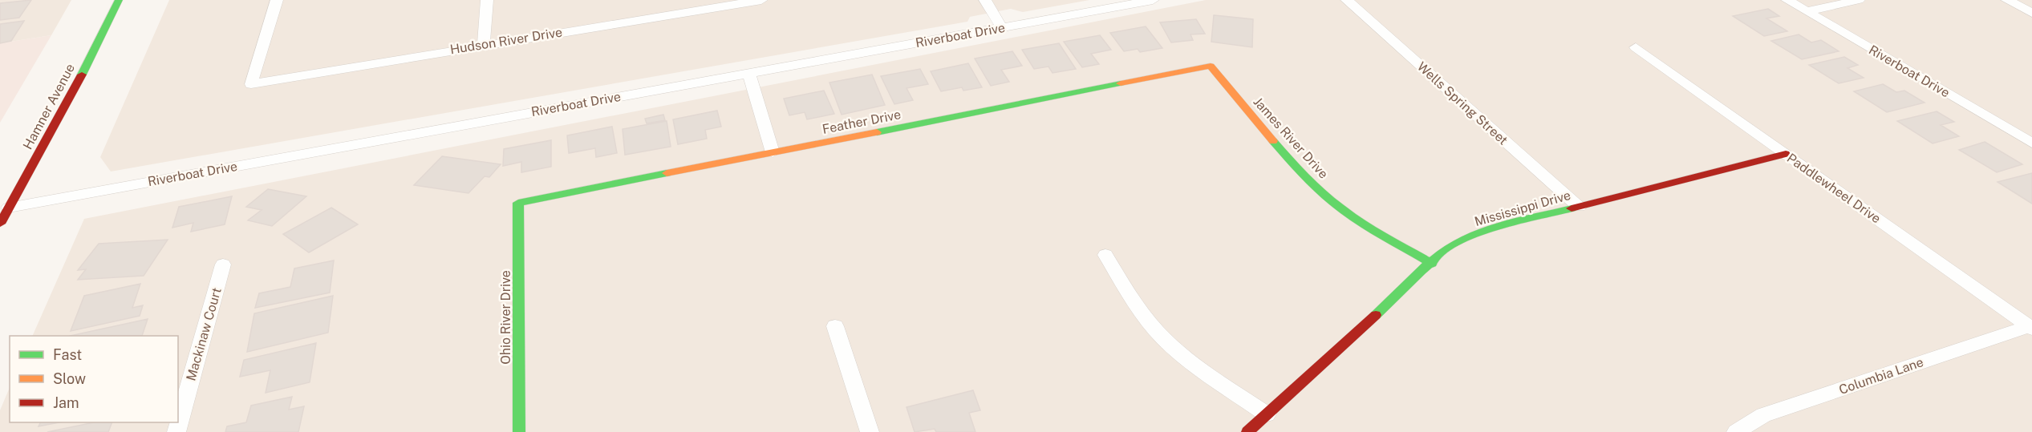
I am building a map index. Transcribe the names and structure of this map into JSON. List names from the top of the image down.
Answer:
{
  "streets": {
    "street": [
      "Riverboat Drive",
      "Hudson River Drive",
      "Wells Spring Street",
      "Hamner Avenue",
      "Feather Drive",
      "James River Drive",
      "Paddlewheel Drive",
      "Mississippi Drive",
      "Ohio River Drive",
      "Mackinaw Court",
      "Columbia Lane"
    ]
  },
  "crossings": [
    ["Riverboat Drive", "Hamner Avenue"],
    ["Wells Spring Street", "Mississippi Drive"],
    ["Feather Drive", "James River Drive"],
    ["Feather Drive", "Ohio River Drive"],
    ["James River Drive", "Mississippi Drive"],
    ["Paddlewheel Drive", "Mississippi Drive"],
    ["Paddlewheel Drive", "Columbia Lane"]
  ],
  "legend": ["Fast", "Slow", "Jam"]
}
